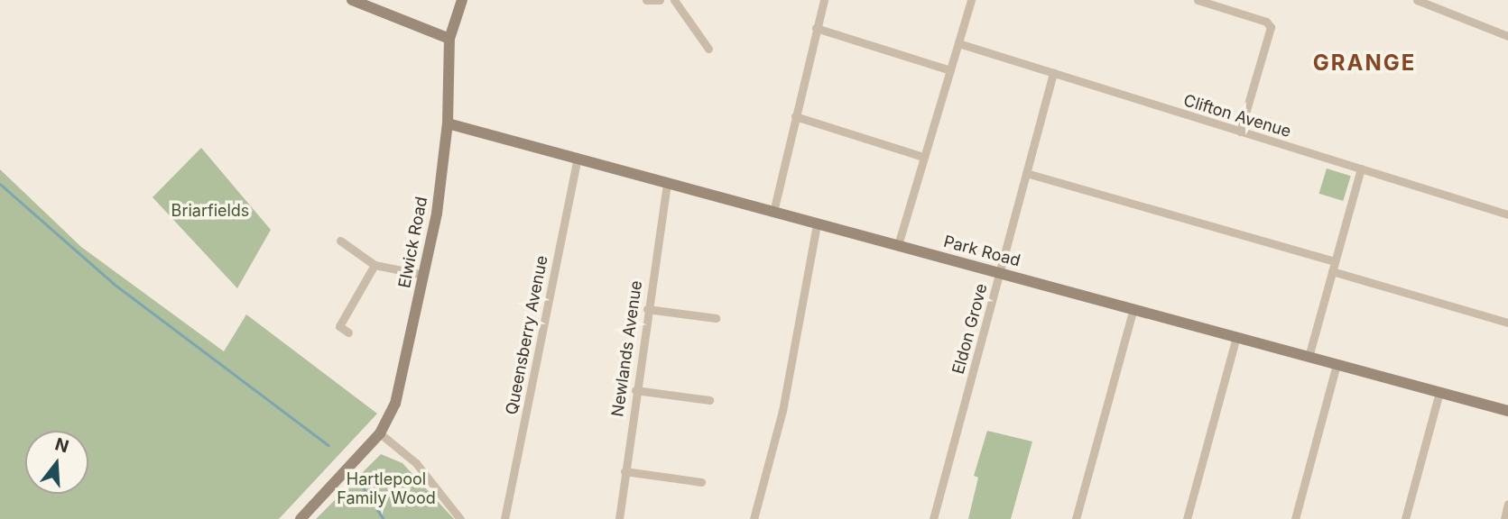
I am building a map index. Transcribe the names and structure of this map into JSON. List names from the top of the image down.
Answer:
{
  "streets": {
    "street": [
      "Clifton Avenue",
      "Elwick Road",
      "Park Road",
      "Eldon Grove",
      "Queensberry Avenue",
      "Newlands Avenue"
    ]
  },
  "crossings": [
    ["Clifton Avenue", "Eldon Grove"],
    ["Elwick Road", "Park Road"],
    ["Park Road", "Eldon Grove"],
    ["Park Road", "Queensberry Avenue"],
    ["Park Road", "Newlands Avenue"]
  ],
  "districts": ["GRANGE"],
  "parks": ["Briarfields", "Hartlepool Family Wood"],
  "north": "top"
}
